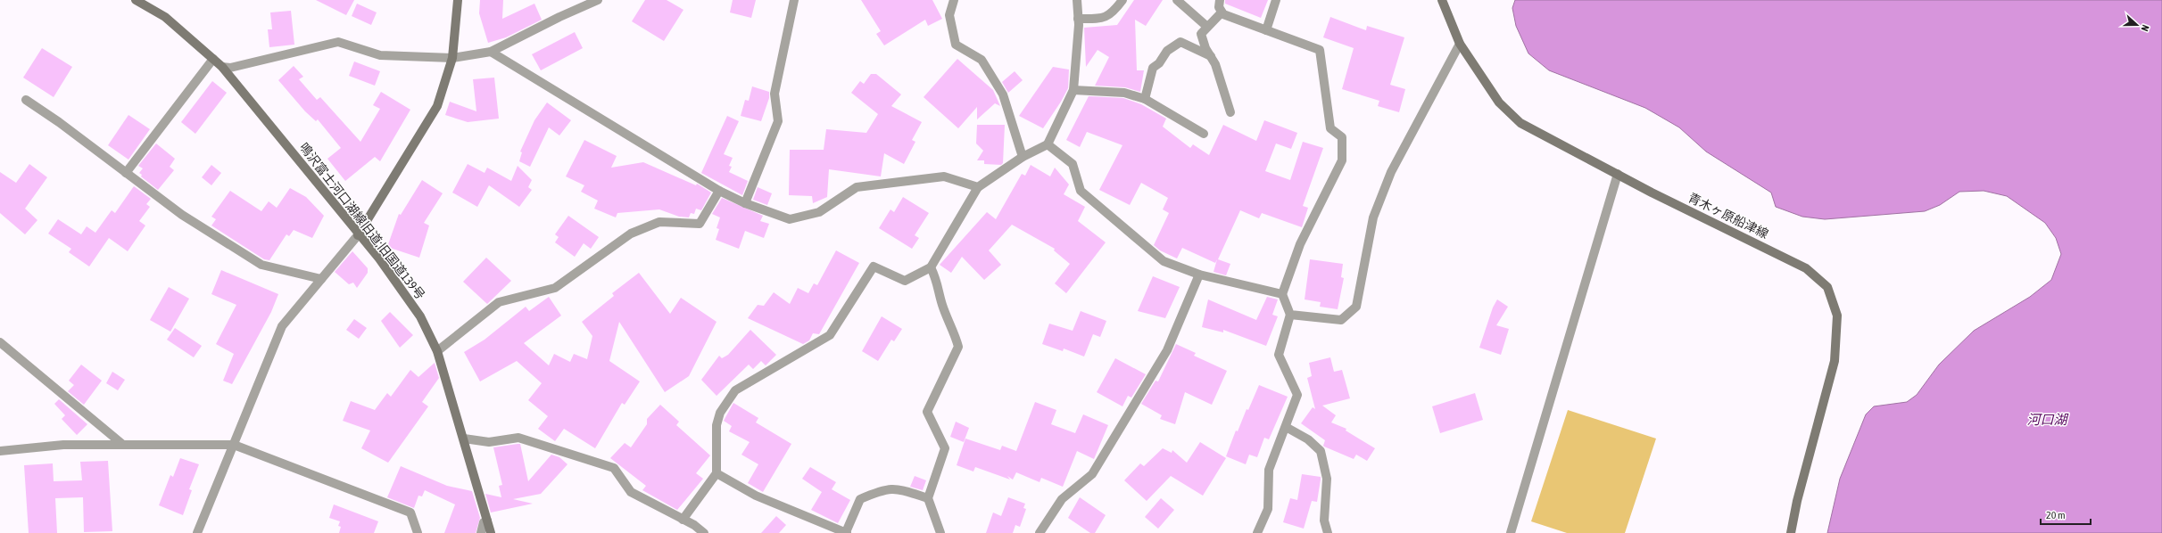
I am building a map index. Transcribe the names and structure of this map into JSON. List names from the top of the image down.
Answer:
{
  "streets": {
    "street": ["青木ヶ原船津線", "鳴沢富士河口湖線旧道;旧国道139号"]
  },
  "water": ["河口湖"],
  "scale_bar": "20 m",
  "north": "right"
}
